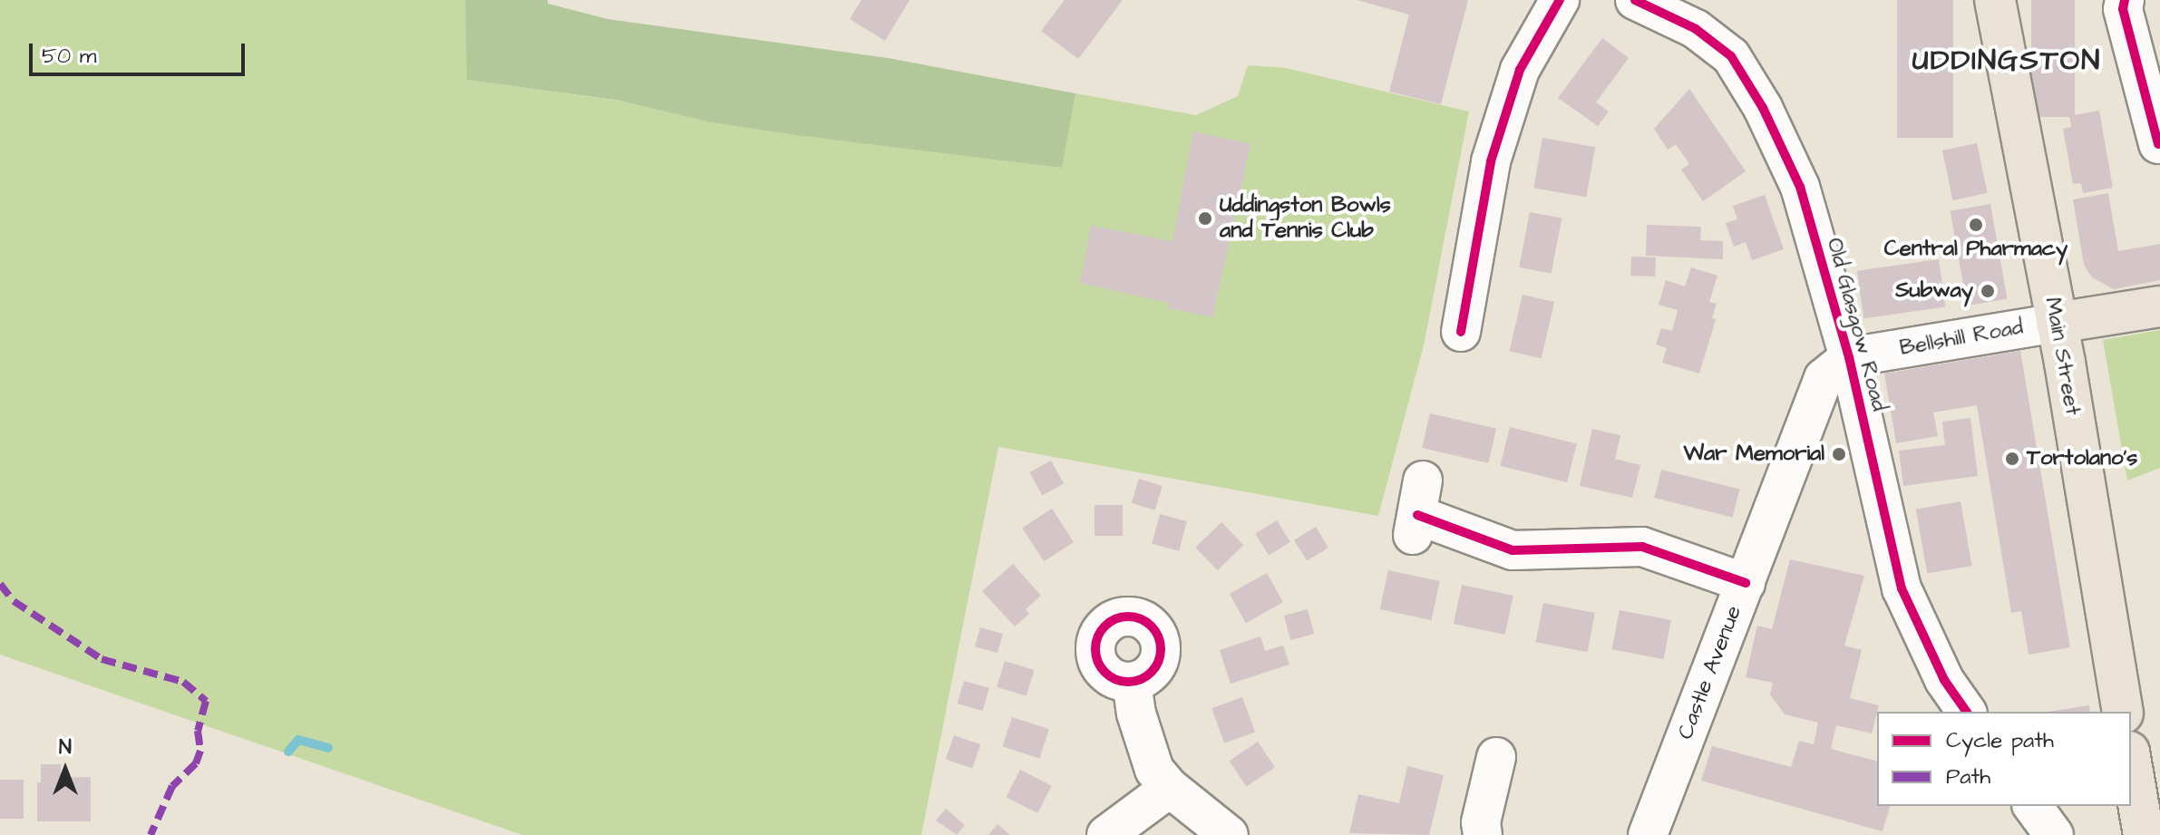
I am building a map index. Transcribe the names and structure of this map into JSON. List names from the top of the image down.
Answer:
{
  "streets": {
    "main road": ["Bellshill Road", "Main Street"],
    "street": ["Old Glasgow Road", "Castle Avenue"]
  },
  "crossings": [
    ["Old Glasgow Road", "Bellshill Road"],
    ["Old Glasgow Road", "Castle Avenue"],
    ["Bellshill Road", "Main Street"],
    ["Bellshill Road", "Castle Avenue"]
  ],
  "districts": ["UDDINGSTON"],
  "places": [
    "Uddingston Bowls and Tennis Club",
    "Central Pharmacy",
    "Subway",
    "War Memorial",
    "Tortolano's"
  ],
  "legend": ["Cycle path", "Path"],
  "scale_bar": "50 m",
  "north": "top"
}
